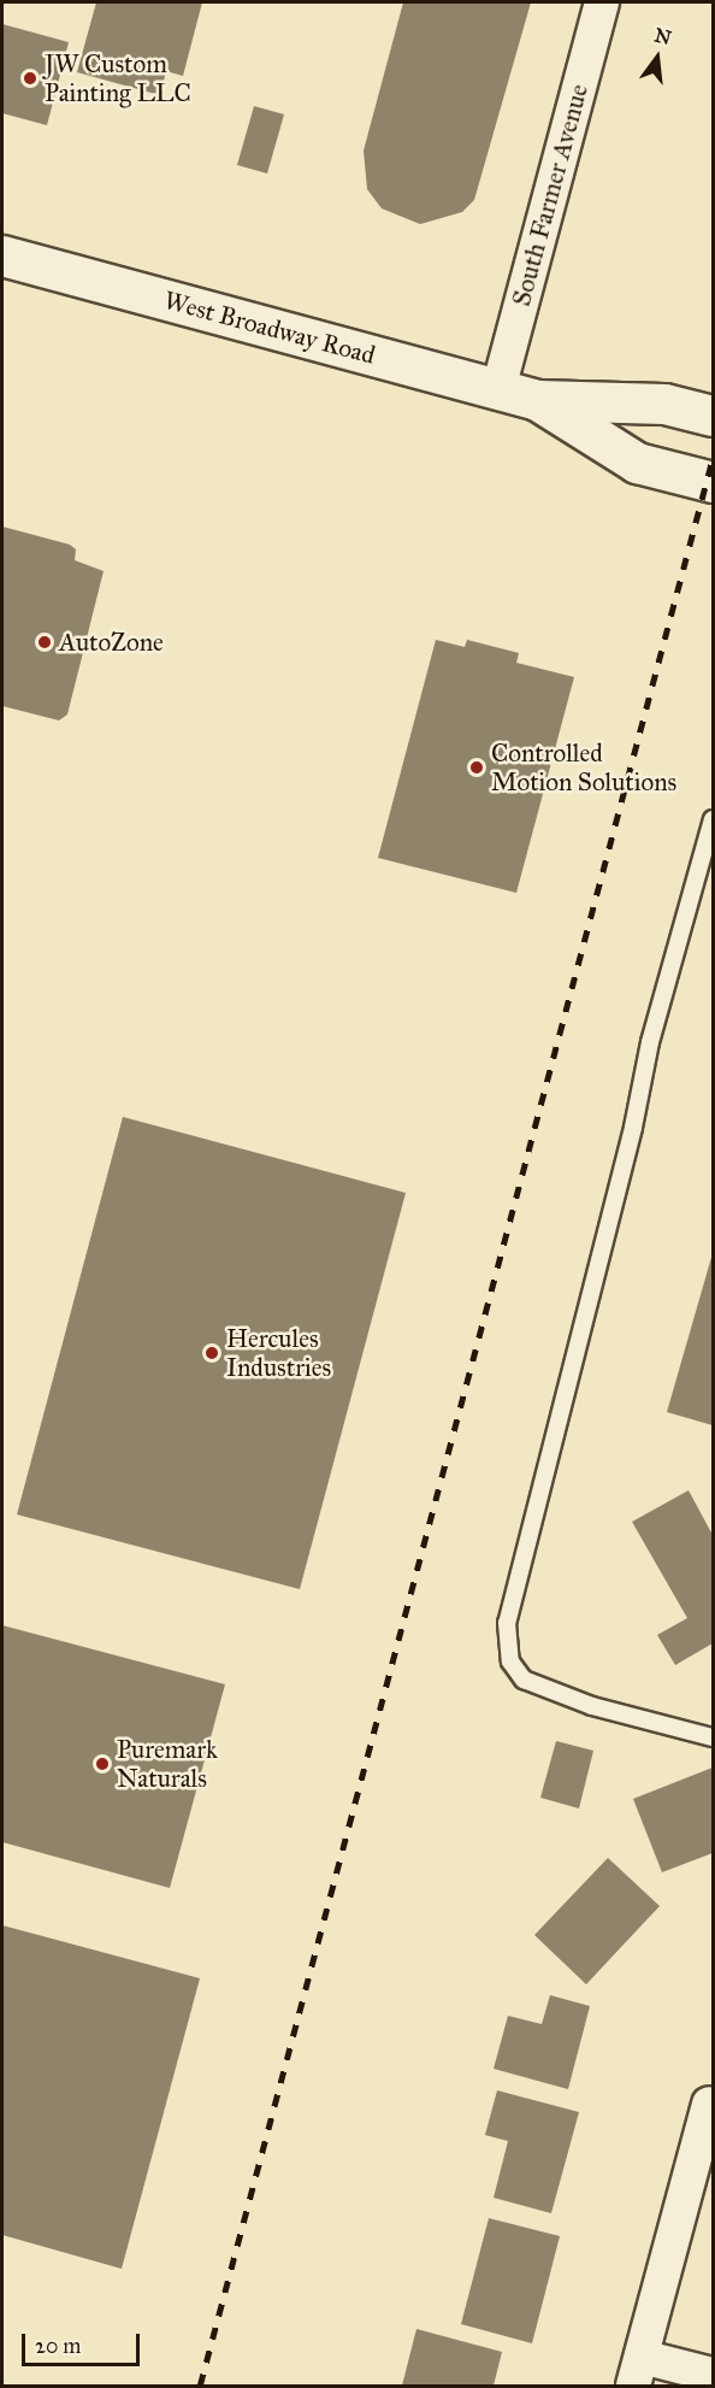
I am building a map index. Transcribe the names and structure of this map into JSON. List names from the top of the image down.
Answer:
{
  "streets": {
    "main road": ["West Broadway Road"],
    "street": ["South Farmer Avenue"]
  },
  "crossings": [
    ["South Farmer Avenue", "West Broadway Road"]
  ],
  "places": [
    "JW Custom Painting LLC",
    "AutoZone",
    "Controlled Motion Solutions",
    "Hercules Industries",
    "Puremark Naturals"
  ],
  "scale_bar": "20 m",
  "north": "top"
}
